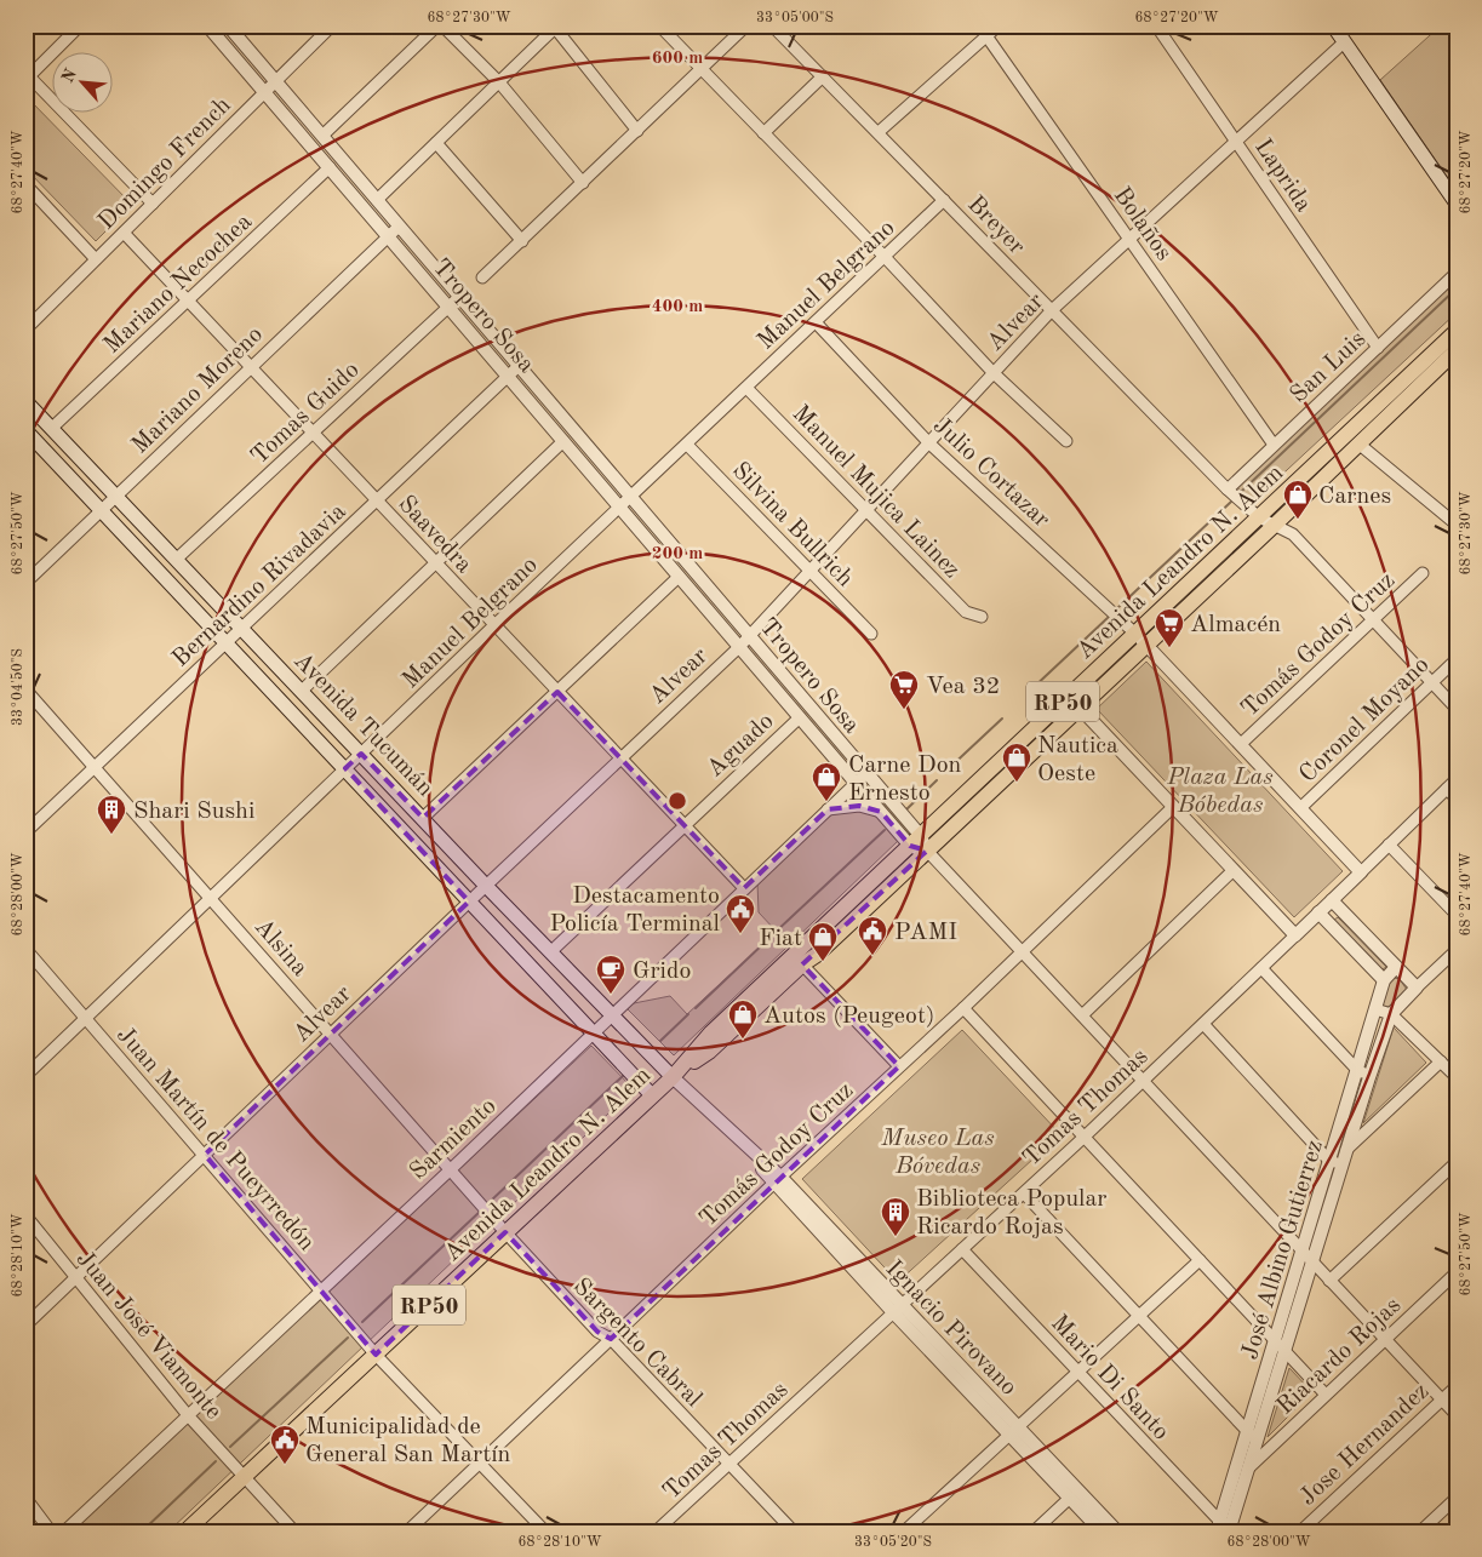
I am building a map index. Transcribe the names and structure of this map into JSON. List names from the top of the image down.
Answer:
{
  "streets": {
    "main road": ["Avenida Leandro N. Alem", "RP50", "Avenida Tucumán"],
    "street": [
      "Domingo French",
      "Laprida",
      "Bolaños",
      "Breyer",
      "Mariano Necochea",
      "Manuel Belgrano",
      "Tropero Sosa",
      "Alvear",
      "San Luis",
      "Mariano Moreno",
      "Tomas Guido",
      "Julio Cortazar",
      "Manuel Mujica Lainez",
      "Silvina Bullrich",
      "Saavedra",
      "Bernardino Rivadavia",
      "Tomás Godoy Cruz",
      "Coronel Moyano",
      "Aguado",
      "Alsina",
      "Tomas Thomas",
      "Juan Martín de Pueyrredón",
      "Sarmiento",
      "José Albino Gutierrez",
      "Ignacio Pirovano",
      "Juan José Viamonte",
      "Sargento Cabral",
      "Riacardo Rojas",
      "Mario Di Santo",
      "Jose Hernandez"
    ]
  },
  "crossings": [
    ["Domingo French", "Tropero Sosa"],
    ["Domingo French", "Saavedra"],
    ["Laprida", "Alvear"],
    ["Laprida", "San Luis"],
    ["Bolaños", "Alvear"],
    ["Bolaños", "San Luis"],
    ["Breyer", "Manuel Belgrano"],
    ["Breyer", "Alvear"],
    ["Breyer", "San Luis"],
    ["Breyer", "Avenida Leandro N. Alem"],
    ["Breyer", "Tomás Godoy Cruz"],
    ["Breyer", "Coronel Moyano"],
    ["Mariano Necochea", "Tropero Sosa"],
    ["Mariano Necochea", "Saavedra"],
    ["Mariano Necochea", "Avenida Tucumán"],
    ["Manuel Belgrano", "Tropero Sosa"],
    ["Manuel Belgrano", "Julio Cortazar"],
    ["Manuel Belgrano", "Manuel Mujica Lainez"],
    ["Manuel Belgrano", "Silvina Bullrich"],
    ["Manuel Belgrano", "Saavedra"],
    ["Manuel Belgrano", "Avenida Tucumán"],
    ["Manuel Belgrano", "Alsina"],
    ["Manuel Belgrano", "Juan Martín de Pueyrredón"],
    ["Tropero Sosa", "Alvear"],
    ["Tropero Sosa", "Mariano Moreno"],
    ["Tropero Sosa", "Tomas Guido"],
    ["Tropero Sosa", "Avenida Leandro N. Alem"],
    ["Tropero Sosa", "Bernardino Rivadavia"],
    ["Tropero Sosa", "Aguado"],
    ["Tropero Sosa", "Sarmiento"],
    ["Alvear", "Julio Cortazar"],
    ["Alvear", "Manuel Mujica Lainez"],
    ["Alvear", "Silvina Bullrich"],
    ["Alvear", "Saavedra"],
    ["Alvear", "Avenida Tucumán"],
    ["Alvear", "Alsina"],
    ["Alvear", "Juan Martín de Pueyrredón"],
    ["Alvear", "Juan José Viamonte"],
    ["Mariano Moreno", "Saavedra"],
    ["Mariano Moreno", "Avenida Tucumán"],
    ["Tomas Guido", "Saavedra"],
    ["Tomas Guido", "Avenida Tucumán"],
    ["Julio Cortazar", "Avenida Leandro N. Alem"],
    ["Julio Cortazar", "Tomás Godoy Cruz"],
    ["Julio Cortazar", "Coronel Moyano"],
    ["Julio Cortazar", "Tomas Thomas"],
    ["Saavedra", "Bernardino Rivadavia"],
    ["Saavedra", "Aguado"],
    ["Saavedra", "Sarmiento"],
    ["Avenida Leandro N. Alem", "Avenida Tucumán"],
    ["Avenida Leandro N. Alem", "Alsina"],
    ["Avenida Leandro N. Alem", "Juan Martín de Pueyrredón"],
    ["Avenida Leandro N. Alem", "Ignacio Pirovano"],
    ["Avenida Leandro N. Alem", "Juan José Viamonte"],
    ["Avenida Leandro N. Alem", "Sargento Cabral"],
    ["Bernardino Rivadavia", "Avenida Tucumán"],
    ["Bernardino Rivadavia", "Alsina"],
    ["Tomás Godoy Cruz", "Juan Martín de Pueyrredón"],
    ["Tomás Godoy Cruz", "Ignacio Pirovano"],
    ["Tomás Godoy Cruz", "Sargento Cabral"],
    ["Avenida Tucumán", "Aguado"],
    ["Avenida Tucumán", "Sarmiento"],
    ["Avenida Tucumán", "Ignacio Pirovano"],
    ["Alsina", "Sarmiento"],
    ["Alsina", "Sargento Cabral"],
    ["Tomas Thomas", "Ignacio Pirovano"],
    ["Tomas Thomas", "Sargento Cabral"],
    ["Tomas Thomas", "Mario Di Santo"],
    ["Juan Martín de Pueyrredón", "Sarmiento"],
    ["Sarmiento", "Juan José Viamonte"],
    ["José Albino Gutierrez", "Riacardo Rojas"],
    ["José Albino Gutierrez", "Mario Di Santo"]
  ],
  "parks": ["Plaza Las Bóbedas", "Museo Las Bóvedas"],
  "places": {
    "shop": [
      "Carnes",
      "Nautica Oeste",
      "Carne Don Ernesto",
      "Fiat",
      "Autos (Peugeot)"
    ],
    "supermarket": ["Almacén", "Vea 32"],
    "building": ["Shari Sushi", "Biblioteca Popular Ricardo Rojas"],
    "public building": ["Destacamento Policía Terminal", "PAMI", "Municipalidad de General San Martín"],
    "cafe": ["Grido"]
  },
  "north": "top left",
  "coordinates": [
    "68°27'30\"W",
    "33°05'00\"S",
    "68°27'20\"W",
    "68°27'40\"W",
    "68°27'50\"W",
    "33°04'50\"S",
    "68°28'00\"W",
    "68°28'10\"W",
    "33°05'20\"S"
  ],
  "rings": ["600 m", "400 m", "200 m"]
}
